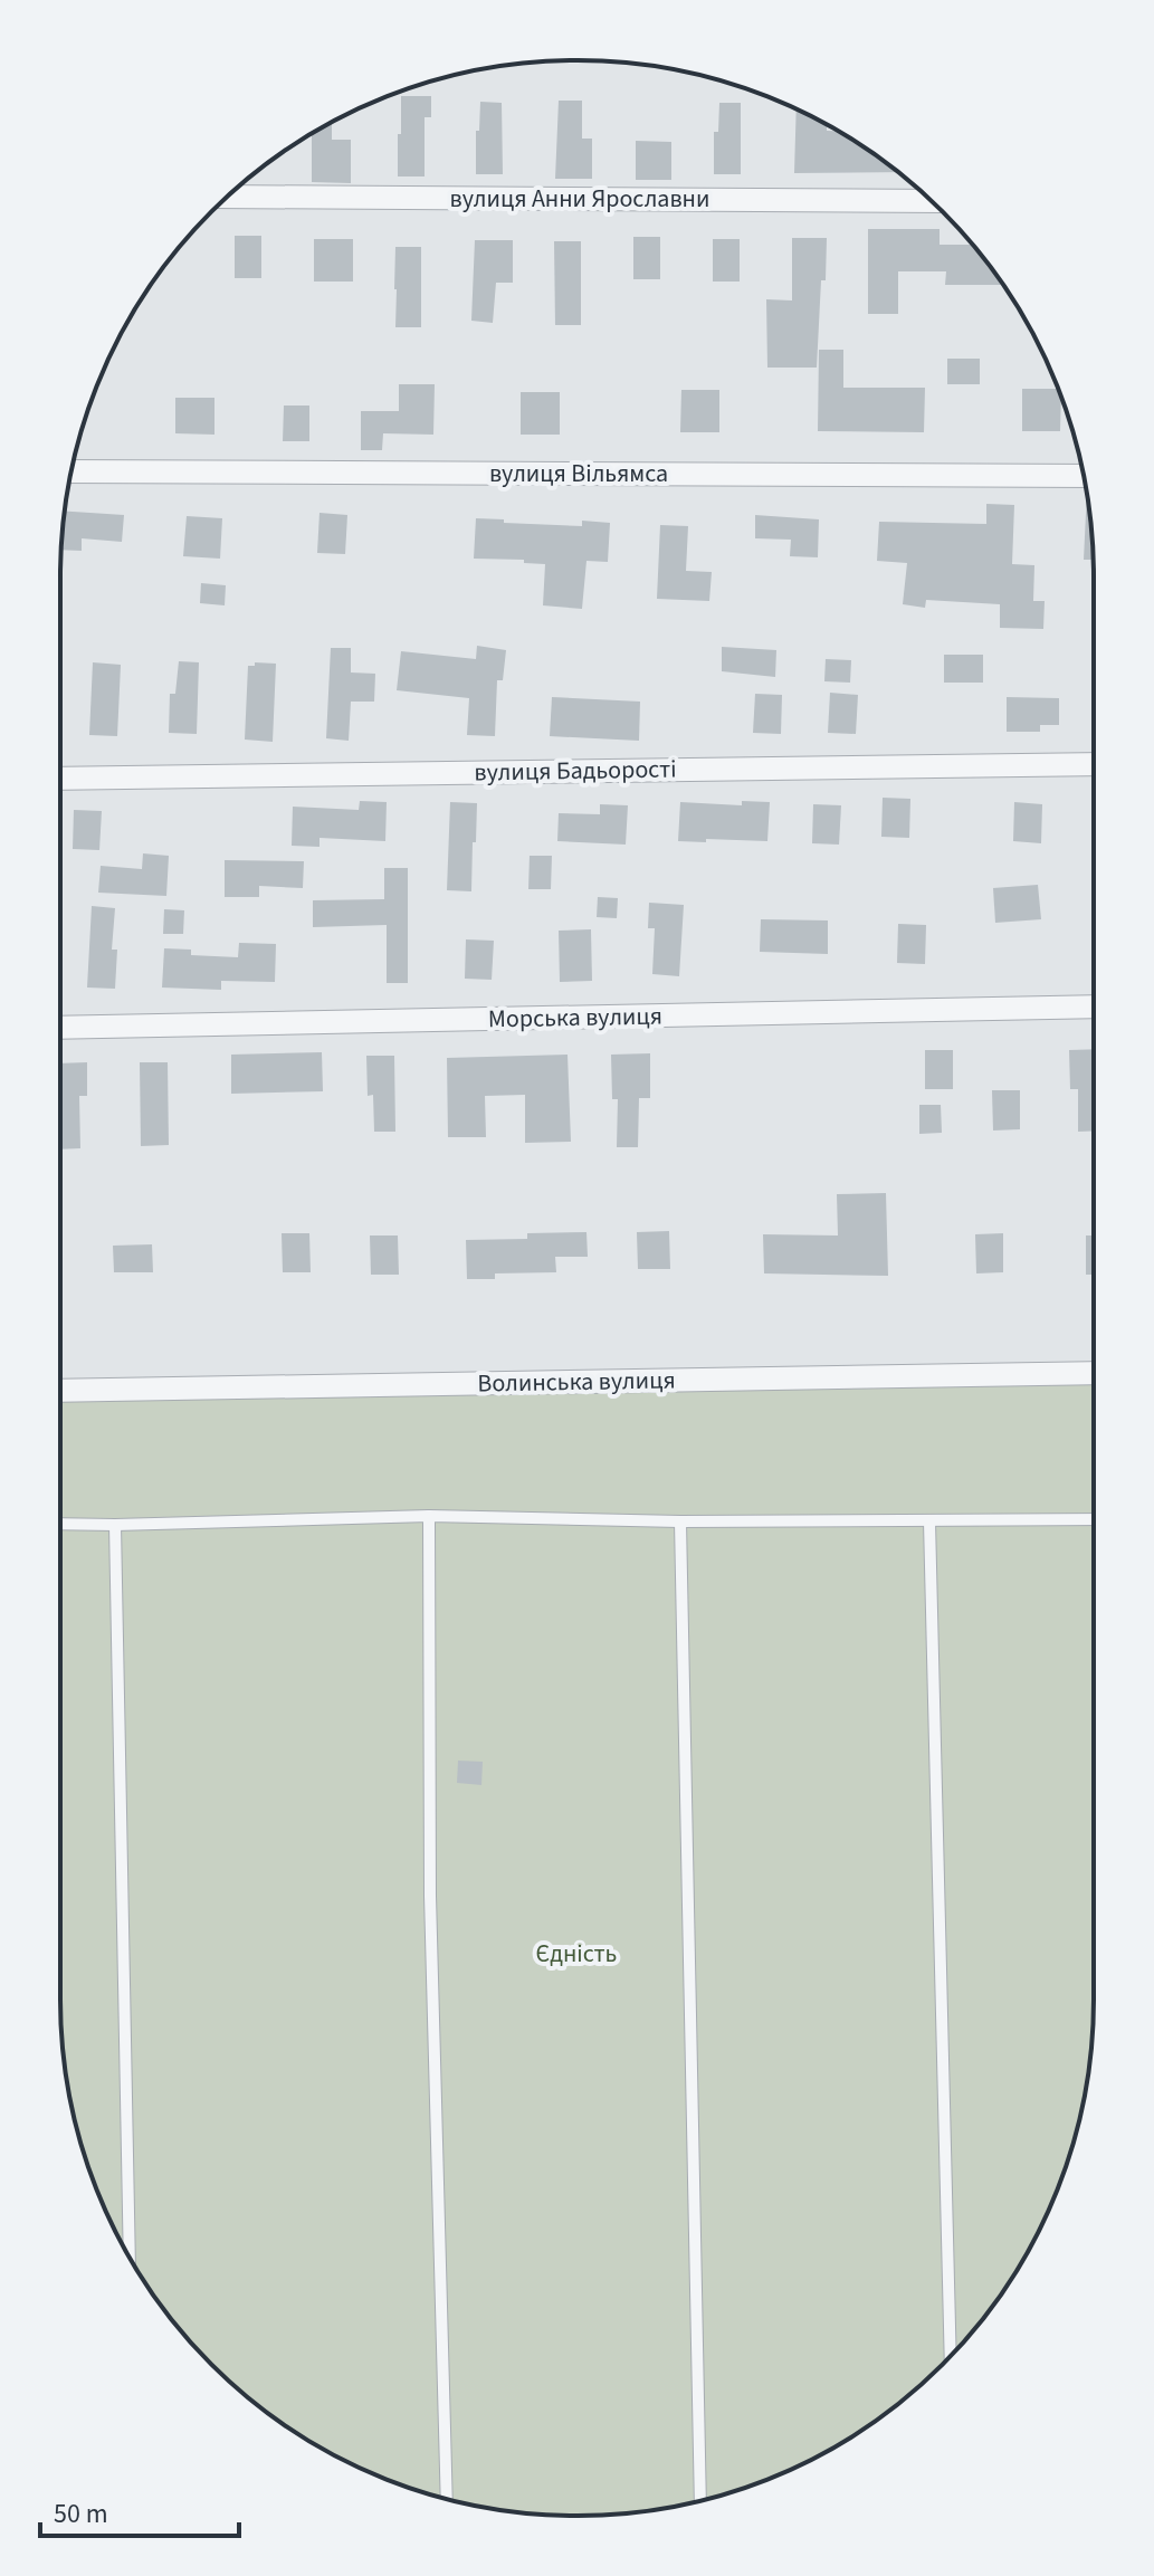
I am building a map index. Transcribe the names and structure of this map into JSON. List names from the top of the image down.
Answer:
{
  "streets": {
    "street": [
      "вулиця Анни Ярославни",
      "вулиця Вільямса",
      "вулиця Бадьорості",
      "Морська вулиця",
      "Волинська вулиця"
    ]
  },
  "parks": ["Єдність"],
  "scale_bar": "50 m"
}
